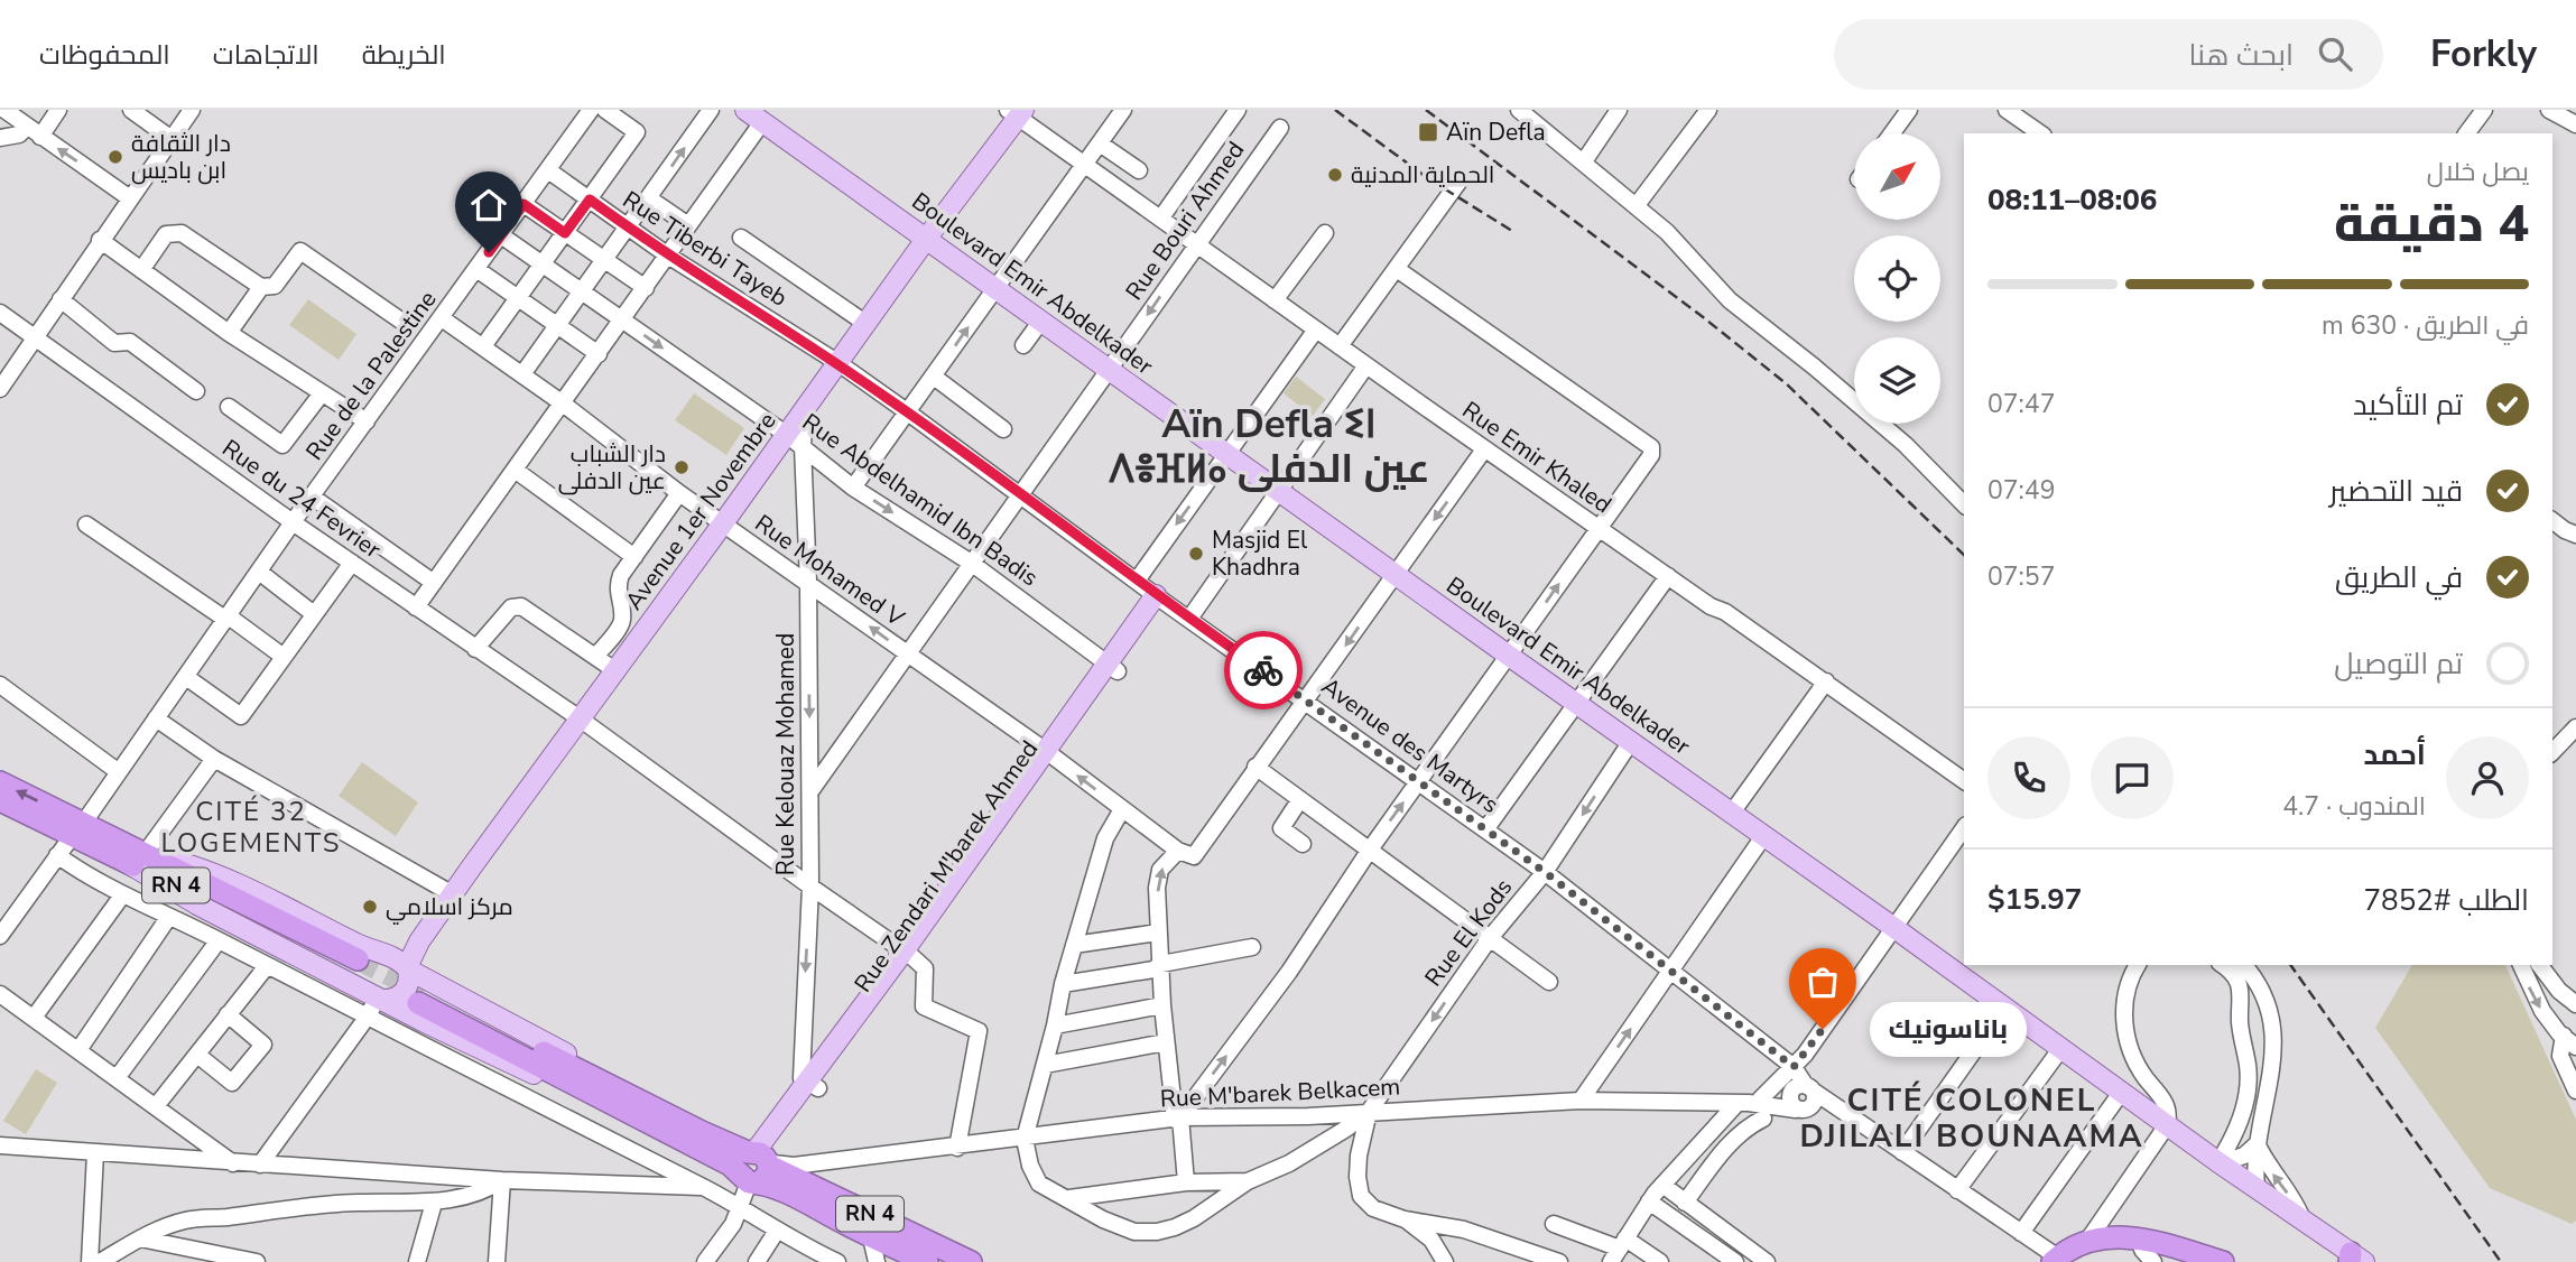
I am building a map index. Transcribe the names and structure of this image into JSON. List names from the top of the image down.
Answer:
{
  "streets": {
    "highway": ["RN 4"],
    "main road": ["Boulevard Emir Abdelkader", "Avenue 1er Novembre"],
    "street": [
      "Rue Bouri Ahmed",
      "Rue Tiberbi Tayeb",
      "Rue de la Palestine",
      "Rue Emir Khaled",
      "Rue du 24 Fevrier",
      "Rue Abdelhamid Ibn Badis",
      "Rue Mohamed V",
      "Avenue des Martyrs",
      "Rue Kelouaz Mohamed",
      "Rue El Kods",
      "Rue M'barek Belkacem"
    ]
  },
  "crossings": [
    ["Rue Bouri Ahmed", "Boulevard Emir Abdelkader"],
    ["Rue Bouri Ahmed", "Rue Emir Khaled"],
    ["Rue Bouri Ahmed", "Rue Abdelhamid Ibn Badis"],
    ["Rue Bouri Ahmed", "Rue Mohamed V"],
    ["Rue Bouri Ahmed", "Avenue des Martyrs"],
    ["Rue Bouri Ahmed", "Rue Kelouaz Mohamed"],
    ["Rue Tiberbi Tayeb", "Rue de la Palestine"],
    ["Rue Tiberbi Tayeb", "Avenue 1er Novembre"],
    ["Rue Tiberbi Tayeb", "Avenue des Martyrs"],
    ["Boulevard Emir Abdelkader", "Avenue 1er Novembre"],
    ["Boulevard Emir Abdelkader", "Rue El Kods"],
    ["Rue de la Palestine", "Rue du 24 Fevrier"],
    ["Rue de la Palestine", "Rue Abdelhamid Ibn Badis"],
    ["Rue de la Palestine", "Rue Mohamed V"],
    ["Rue de la Palestine", "RN 4"],
    ["Rue Emir Khaled", "Avenue 1er Novembre"],
    ["Rue du 24 Fevrier", "Avenue 1er Novembre"],
    ["Rue du 24 Fevrier", "Rue Kelouaz Mohamed"],
    ["Rue Abdelhamid Ibn Badis", "Avenue 1er Novembre"],
    ["Rue Abdelhamid Ibn Badis", "Rue Kelouaz Mohamed"],
    ["Avenue 1er Novembre", "Rue Mohamed V"],
    ["Avenue 1er Novembre", "Avenue des Martyrs"],
    ["Avenue 1er Novembre", "Rue Kelouaz Mohamed"],
    ["Avenue 1er Novembre", "RN 4"],
    ["Rue Mohamed V", "Rue Kelouaz Mohamed"],
    ["Avenue des Martyrs", "Rue El Kods"],
    ["RN 4", "Rue M'barek Belkacem"],
    ["Rue El Kods", "Rue M'barek Belkacem"]
  ],
  "one_way": ["Rue Kelouaz Mohamed"],
  "districts": ["Aïn Defla ⵉⵏ ⴷⴻⴼⵍⴰ عين الدفلى", "CITÉ 32 LOGEMENTS", "CITÉ COLONEL DJILALI BOUNAAMA"],
  "places": {
    "transit": ["Aïn Defla"],
    "other": [
      "دار الثقافة ابن باديس",
      "الحماية المدنية",
      "دار الشباب عين الدفلى",
      "Masjid El Khadhra",
      "مركز اسلامي",
      "باناسونيك"
    ]
  },
  "north": "top right",
  "page": {
    "header": "Forkly",
    "search": "ابحث هنا",
    "nav": ["الخريطة", "الاتجاهات", "المحفوظات"],
    "heading": ["4 دقيقة", "يصل خلال", "08:06–08:11"],
    "panel": [
      "أحمد",
      "المندوب · 4.7",
      "الطلب #7852",
      "$15.97"
    ],
    "bar": "في الطريق · 630 m",
    "list": [
      ["تم التأكيد", "07:47"],
      ["قيد التحضير", "07:49"],
      ["في الطريق", "07:57"],
      "تم التوصيل"
    ],
    "bubble": "باناسونيك"
  }
}
